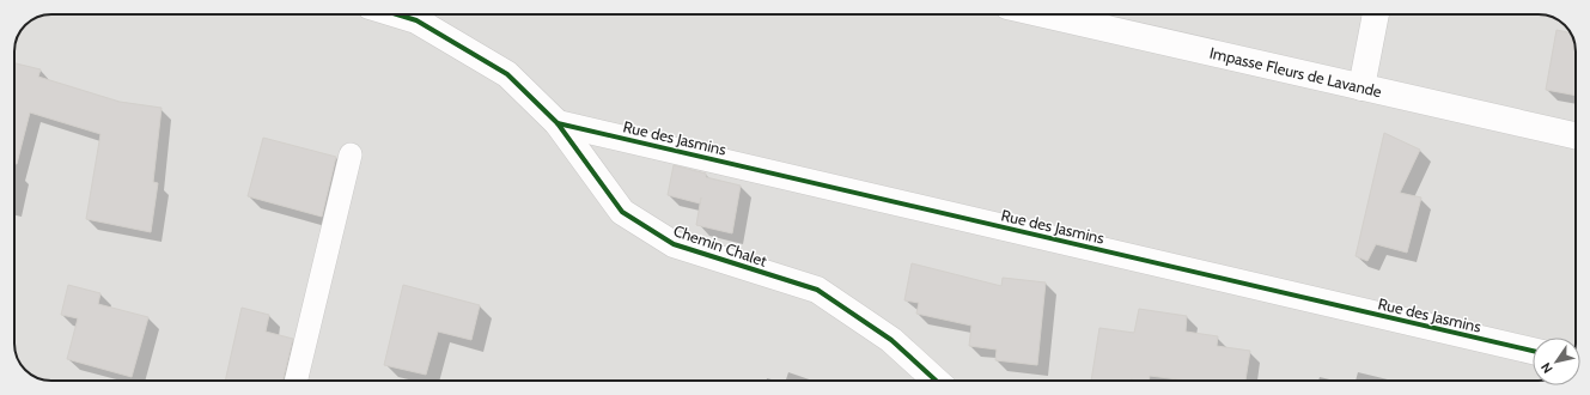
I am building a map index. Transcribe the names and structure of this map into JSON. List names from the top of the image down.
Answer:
{
  "streets": {
    "street": ["Impasse Fleurs de Lavande", "Rue des Jasmins", "Chemin Chalet"]
  },
  "crossings": [
    ["Rue des Jasmins", "Chemin Chalet"]
  ],
  "north": "bottom left"
}
